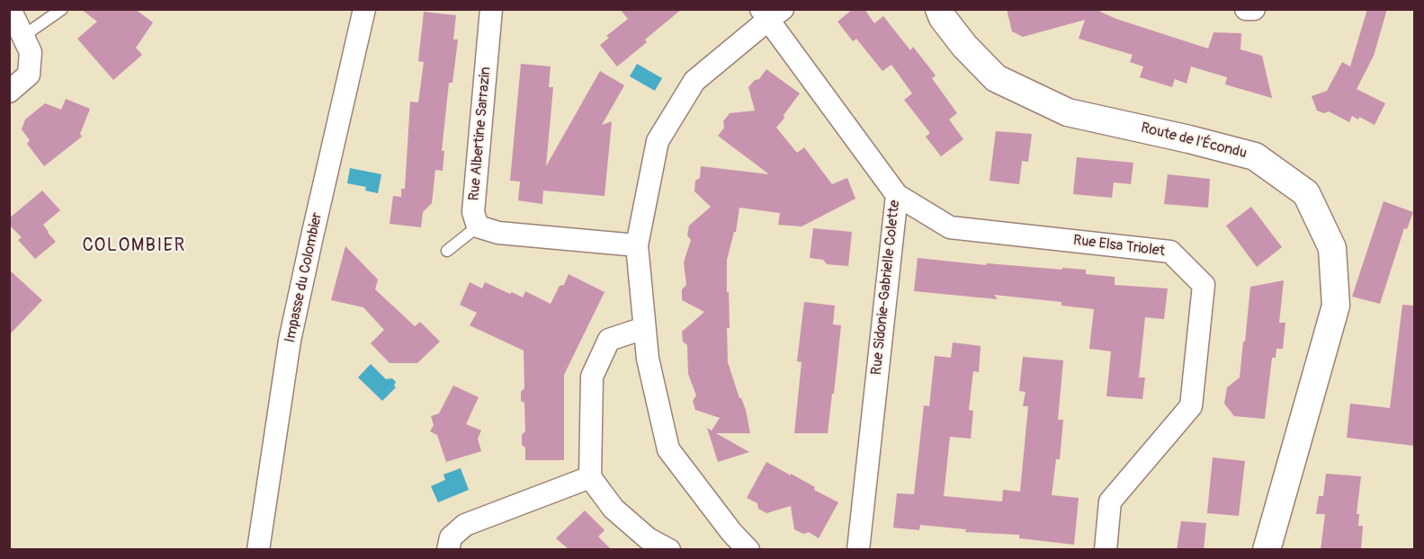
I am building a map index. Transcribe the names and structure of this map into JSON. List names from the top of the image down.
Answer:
{
  "streets": {
    "street": [
      "Rue Albertine Sarrazin",
      "Route de l'Écondu",
      "Rue Elsa Triolet",
      "Impasse du Colombier",
      "Rue Sidonie-Gabrielle Colette"
    ]
  },
  "crossings": [
    ["Rue Elsa Triolet", "Rue Sidonie-Gabrielle Colette"]
  ],
  "districts": ["COLOMBIER"]
}
